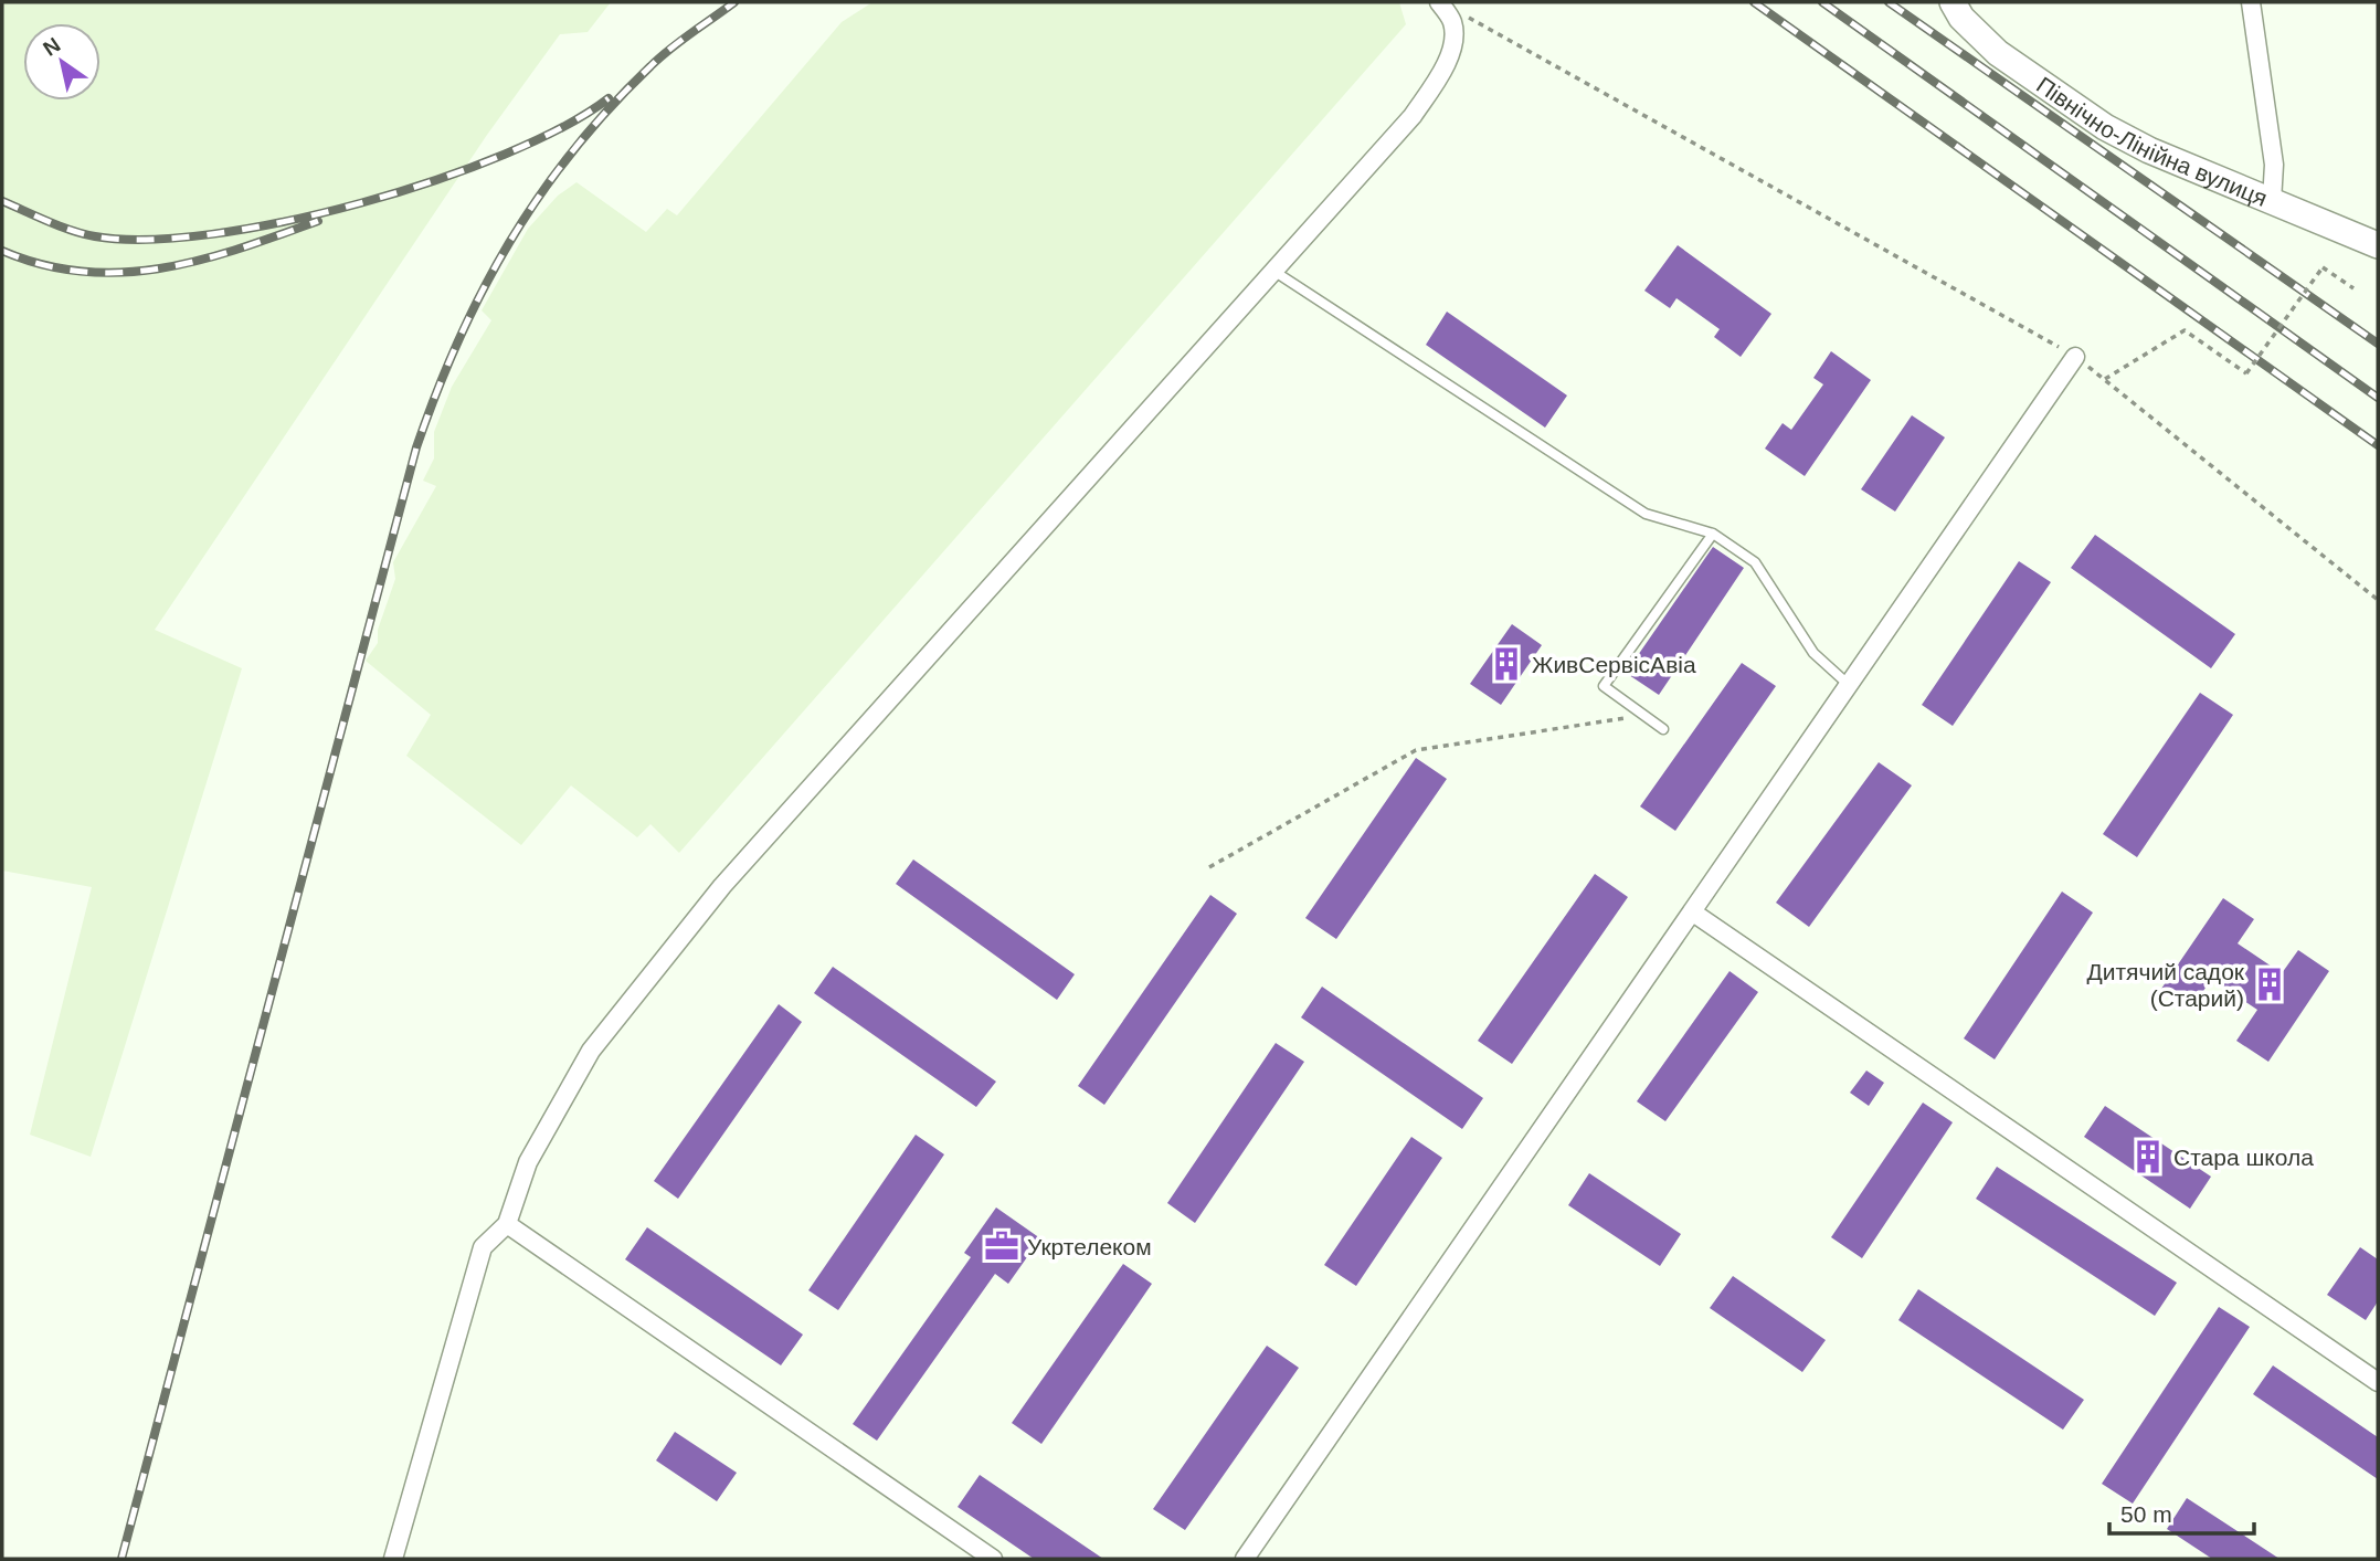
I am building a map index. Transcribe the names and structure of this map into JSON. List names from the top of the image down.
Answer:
{
  "streets": {
    "street": ["Північно-Лінійна вулиця"]
  },
  "places": {
    "building": ["ЖивСервісАвіа", "Дитячий садок (Старий)", "Стара школа"],
    "office": ["Укртелеком"]
  },
  "scale_bar": "50 m",
  "north": "top left"
}
